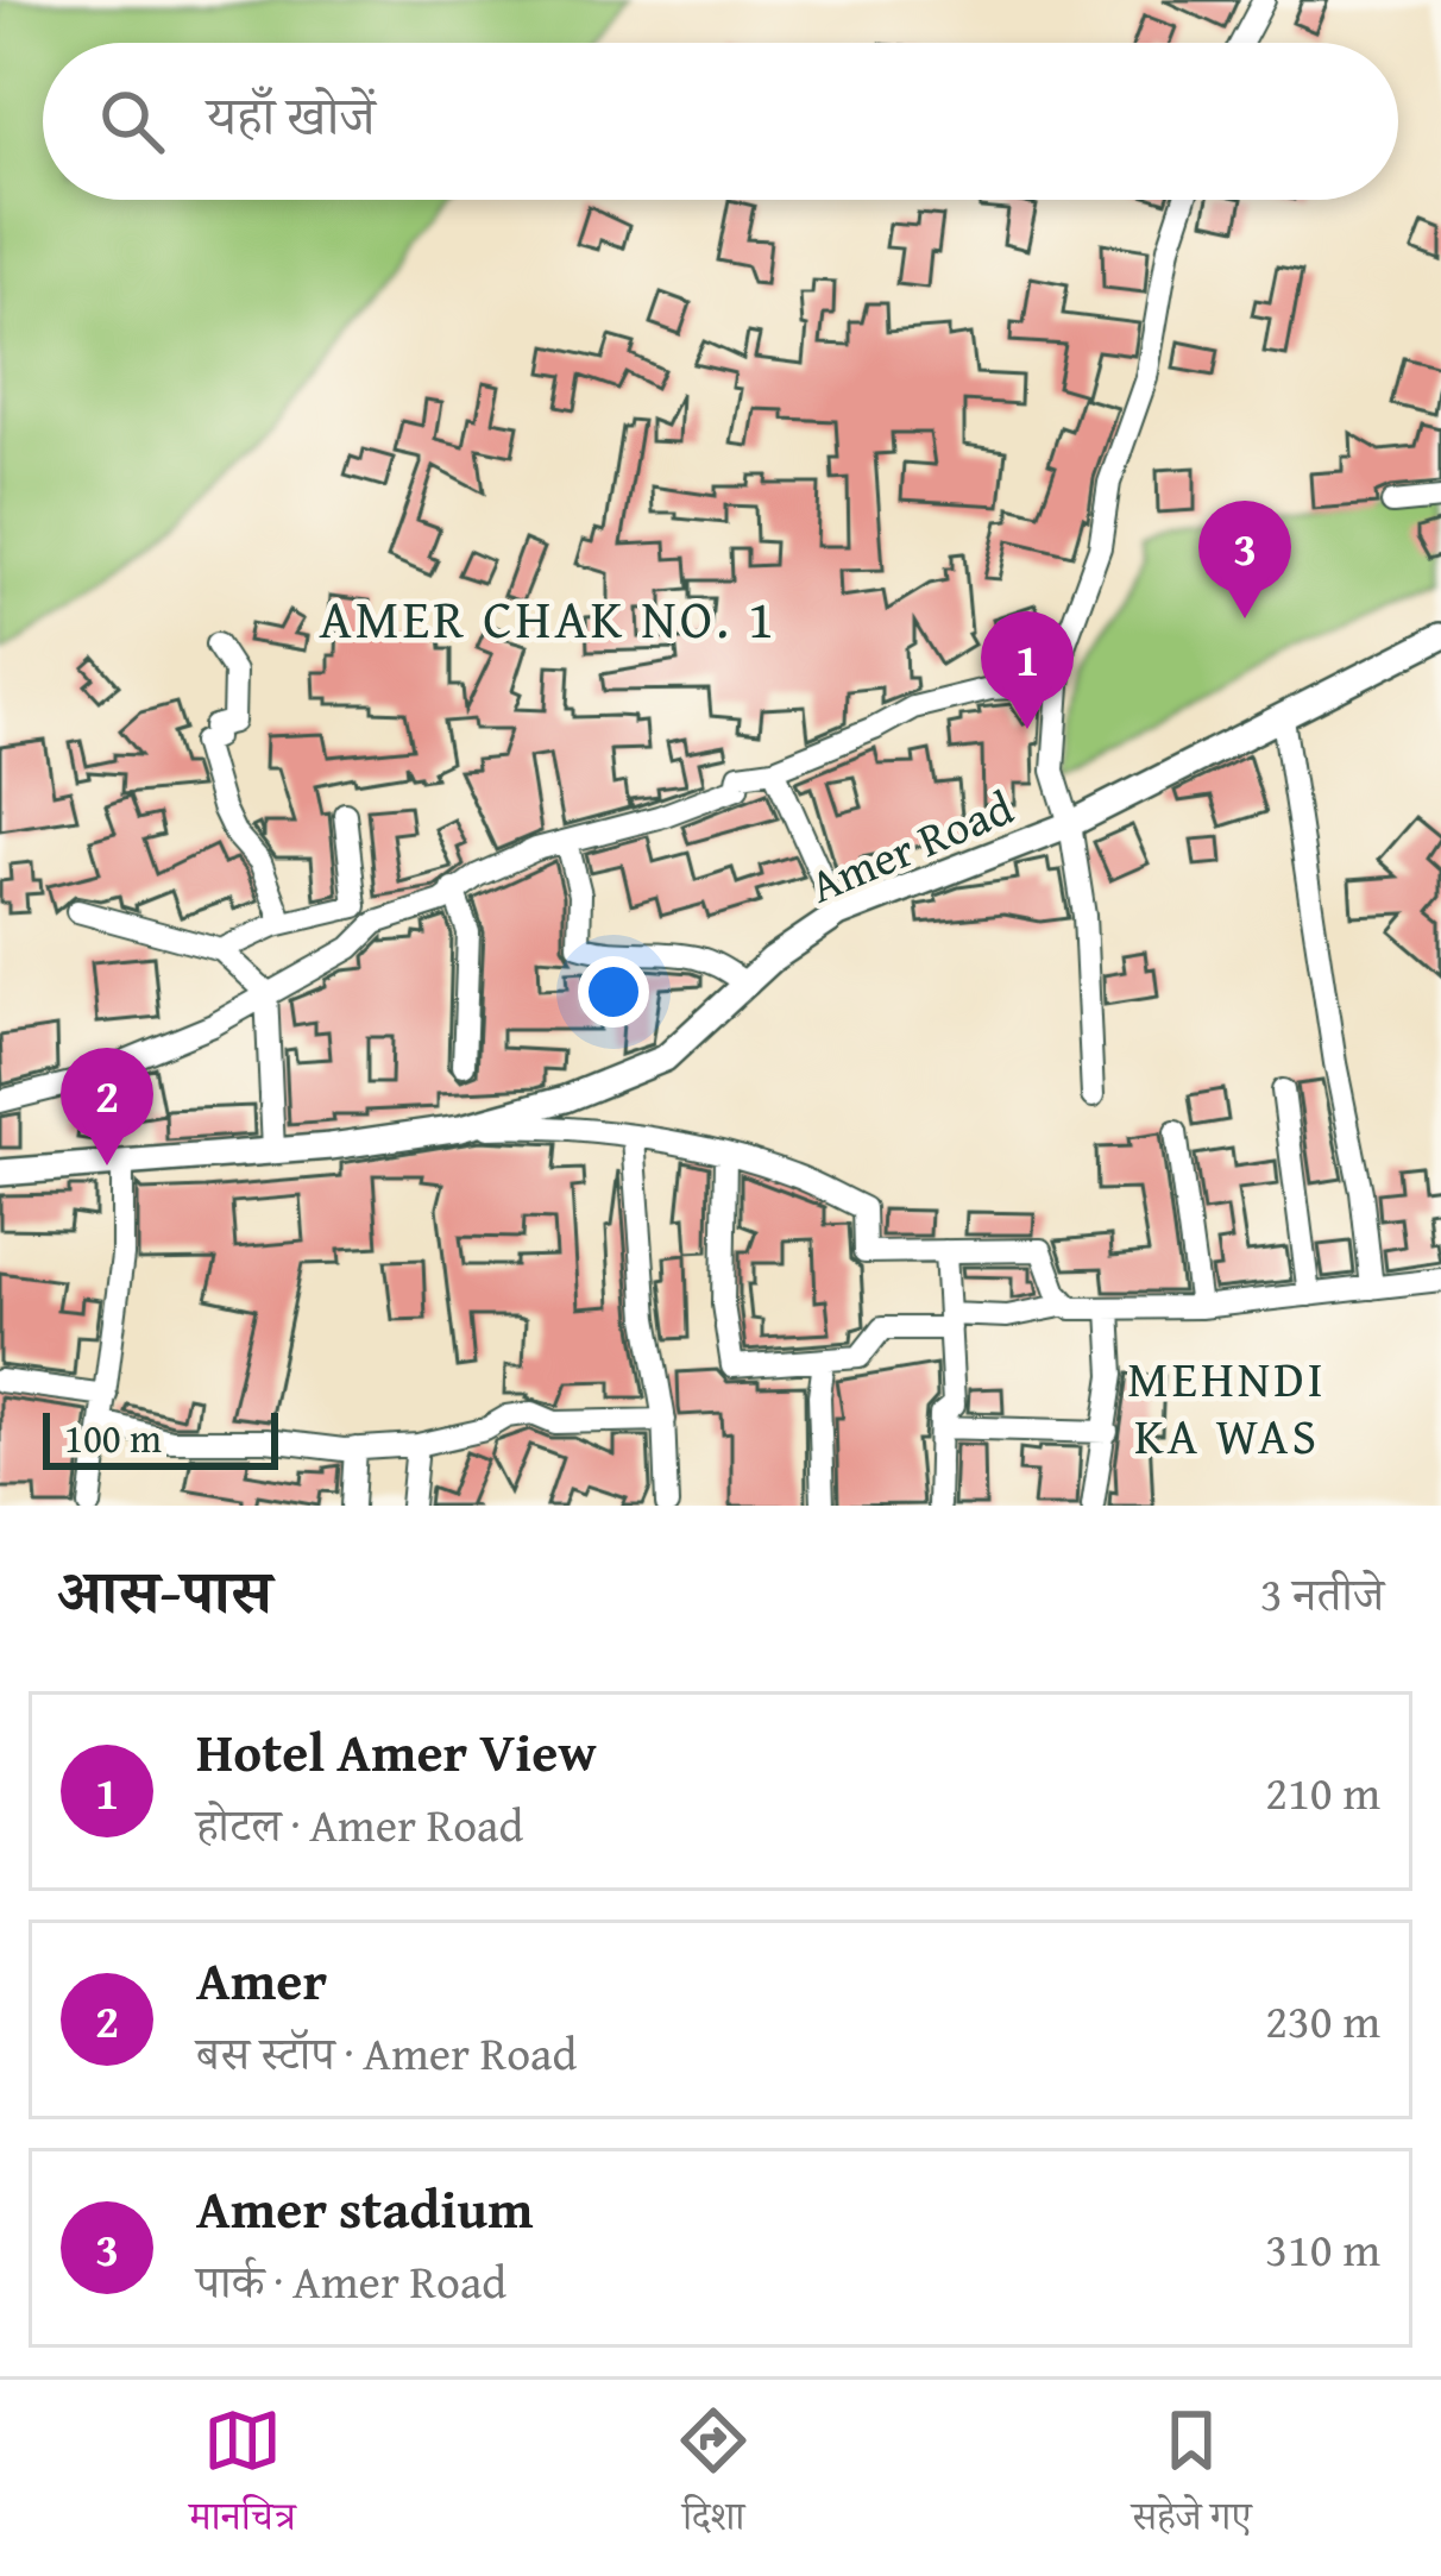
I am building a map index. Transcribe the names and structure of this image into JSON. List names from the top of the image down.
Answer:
{
  "streets": {
    "main road": ["Amer Road"]
  },
  "districts": ["AMER CHAK NO. 1", "MEHNDI KA WAS"],
  "scale_bar": "100 m",
  "page": {
    "search": "यहाँ खोजें",
    "pins": ["3", "1", "2"],
    "scale": "100 m",
    "heading": ["आस-पास", "3 नतीजे"],
    "list": [
      {
        "mark": "1",
        "name": "Hotel Amer View",
        "note": "होटल · Amer Road",
        "value": "210 m"
      },
      {
        "mark": "2",
        "name": "Amer",
        "note": "बस स्टॉप · Amer Road",
        "value": "230 m"
      },
      {
        "mark": "3",
        "name": "Amer stadium",
        "note": "पार्क · Amer Road",
        "value": "310 m"
      }
    ],
    "nav": ["मानचित्र", "दिशा", "सहेजे गए"]
  }
}
